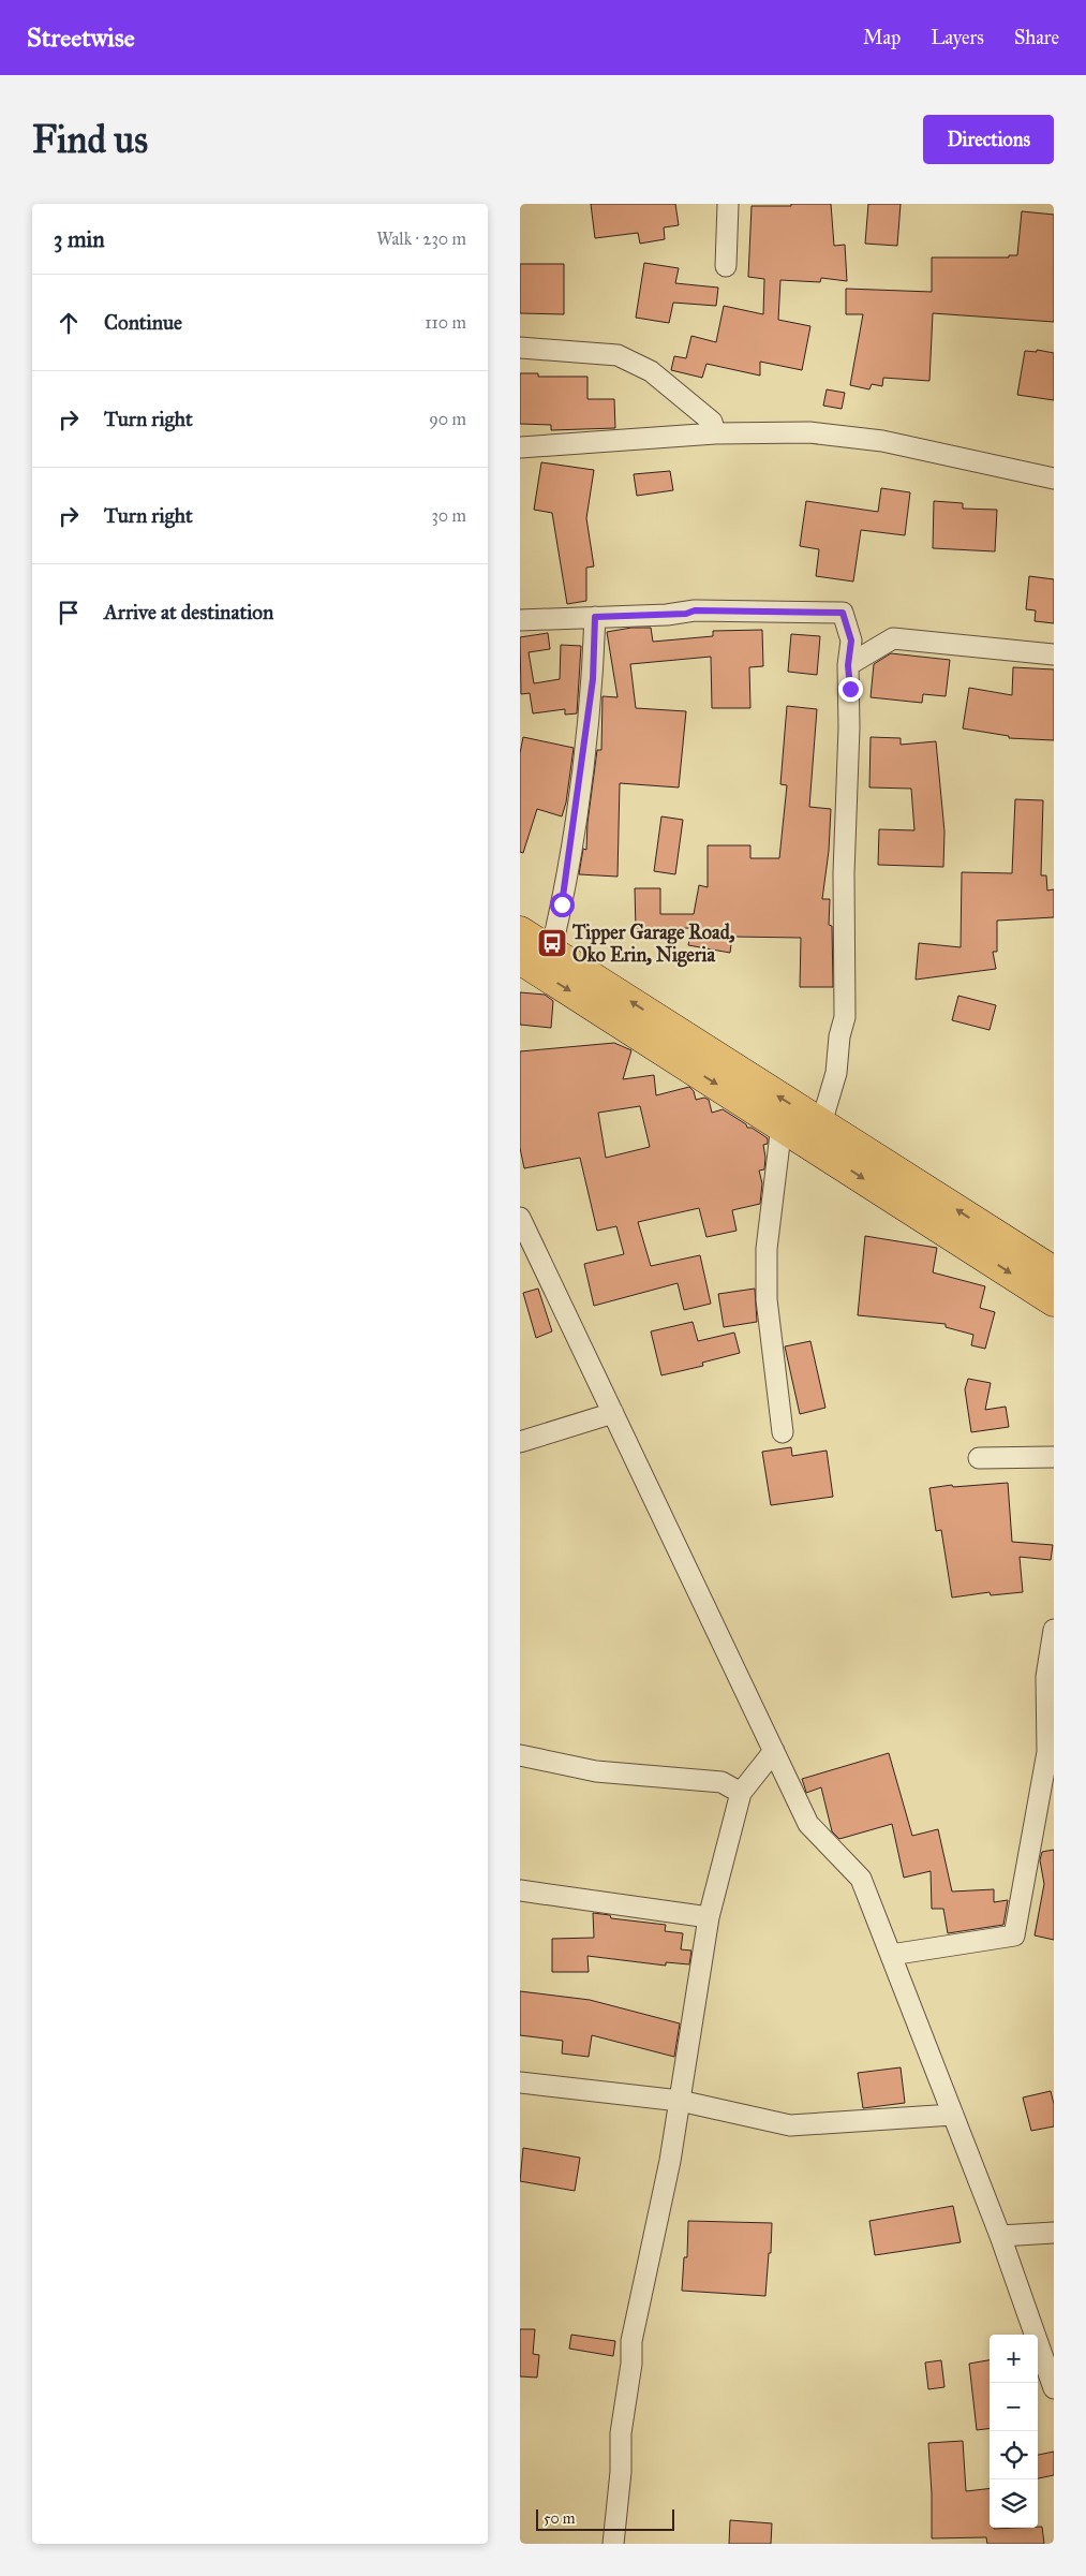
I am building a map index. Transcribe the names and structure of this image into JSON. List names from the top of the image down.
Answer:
{
  "places": {
    "bus stop": ["Tipper Garage Road, Oko Erin, Nigeria"]
  },
  "scale_bar": "50 m",
  "page": {
    "header": "Streetwise",
    "nav": ["Map", "Layers", "Share"],
    "buttons": "Directions",
    "title": "Find us",
    "heading": ["3 min", "Walk · 230 m"],
    "list": [
      ["Continue", "110 m"],
      ["Turn right", "90 m"],
      ["Turn right", "30 m"],
      "Arrive at destination"
    ],
    "map_buttons": ["+", "−"],
    "scale": "50 m"
  }
}
